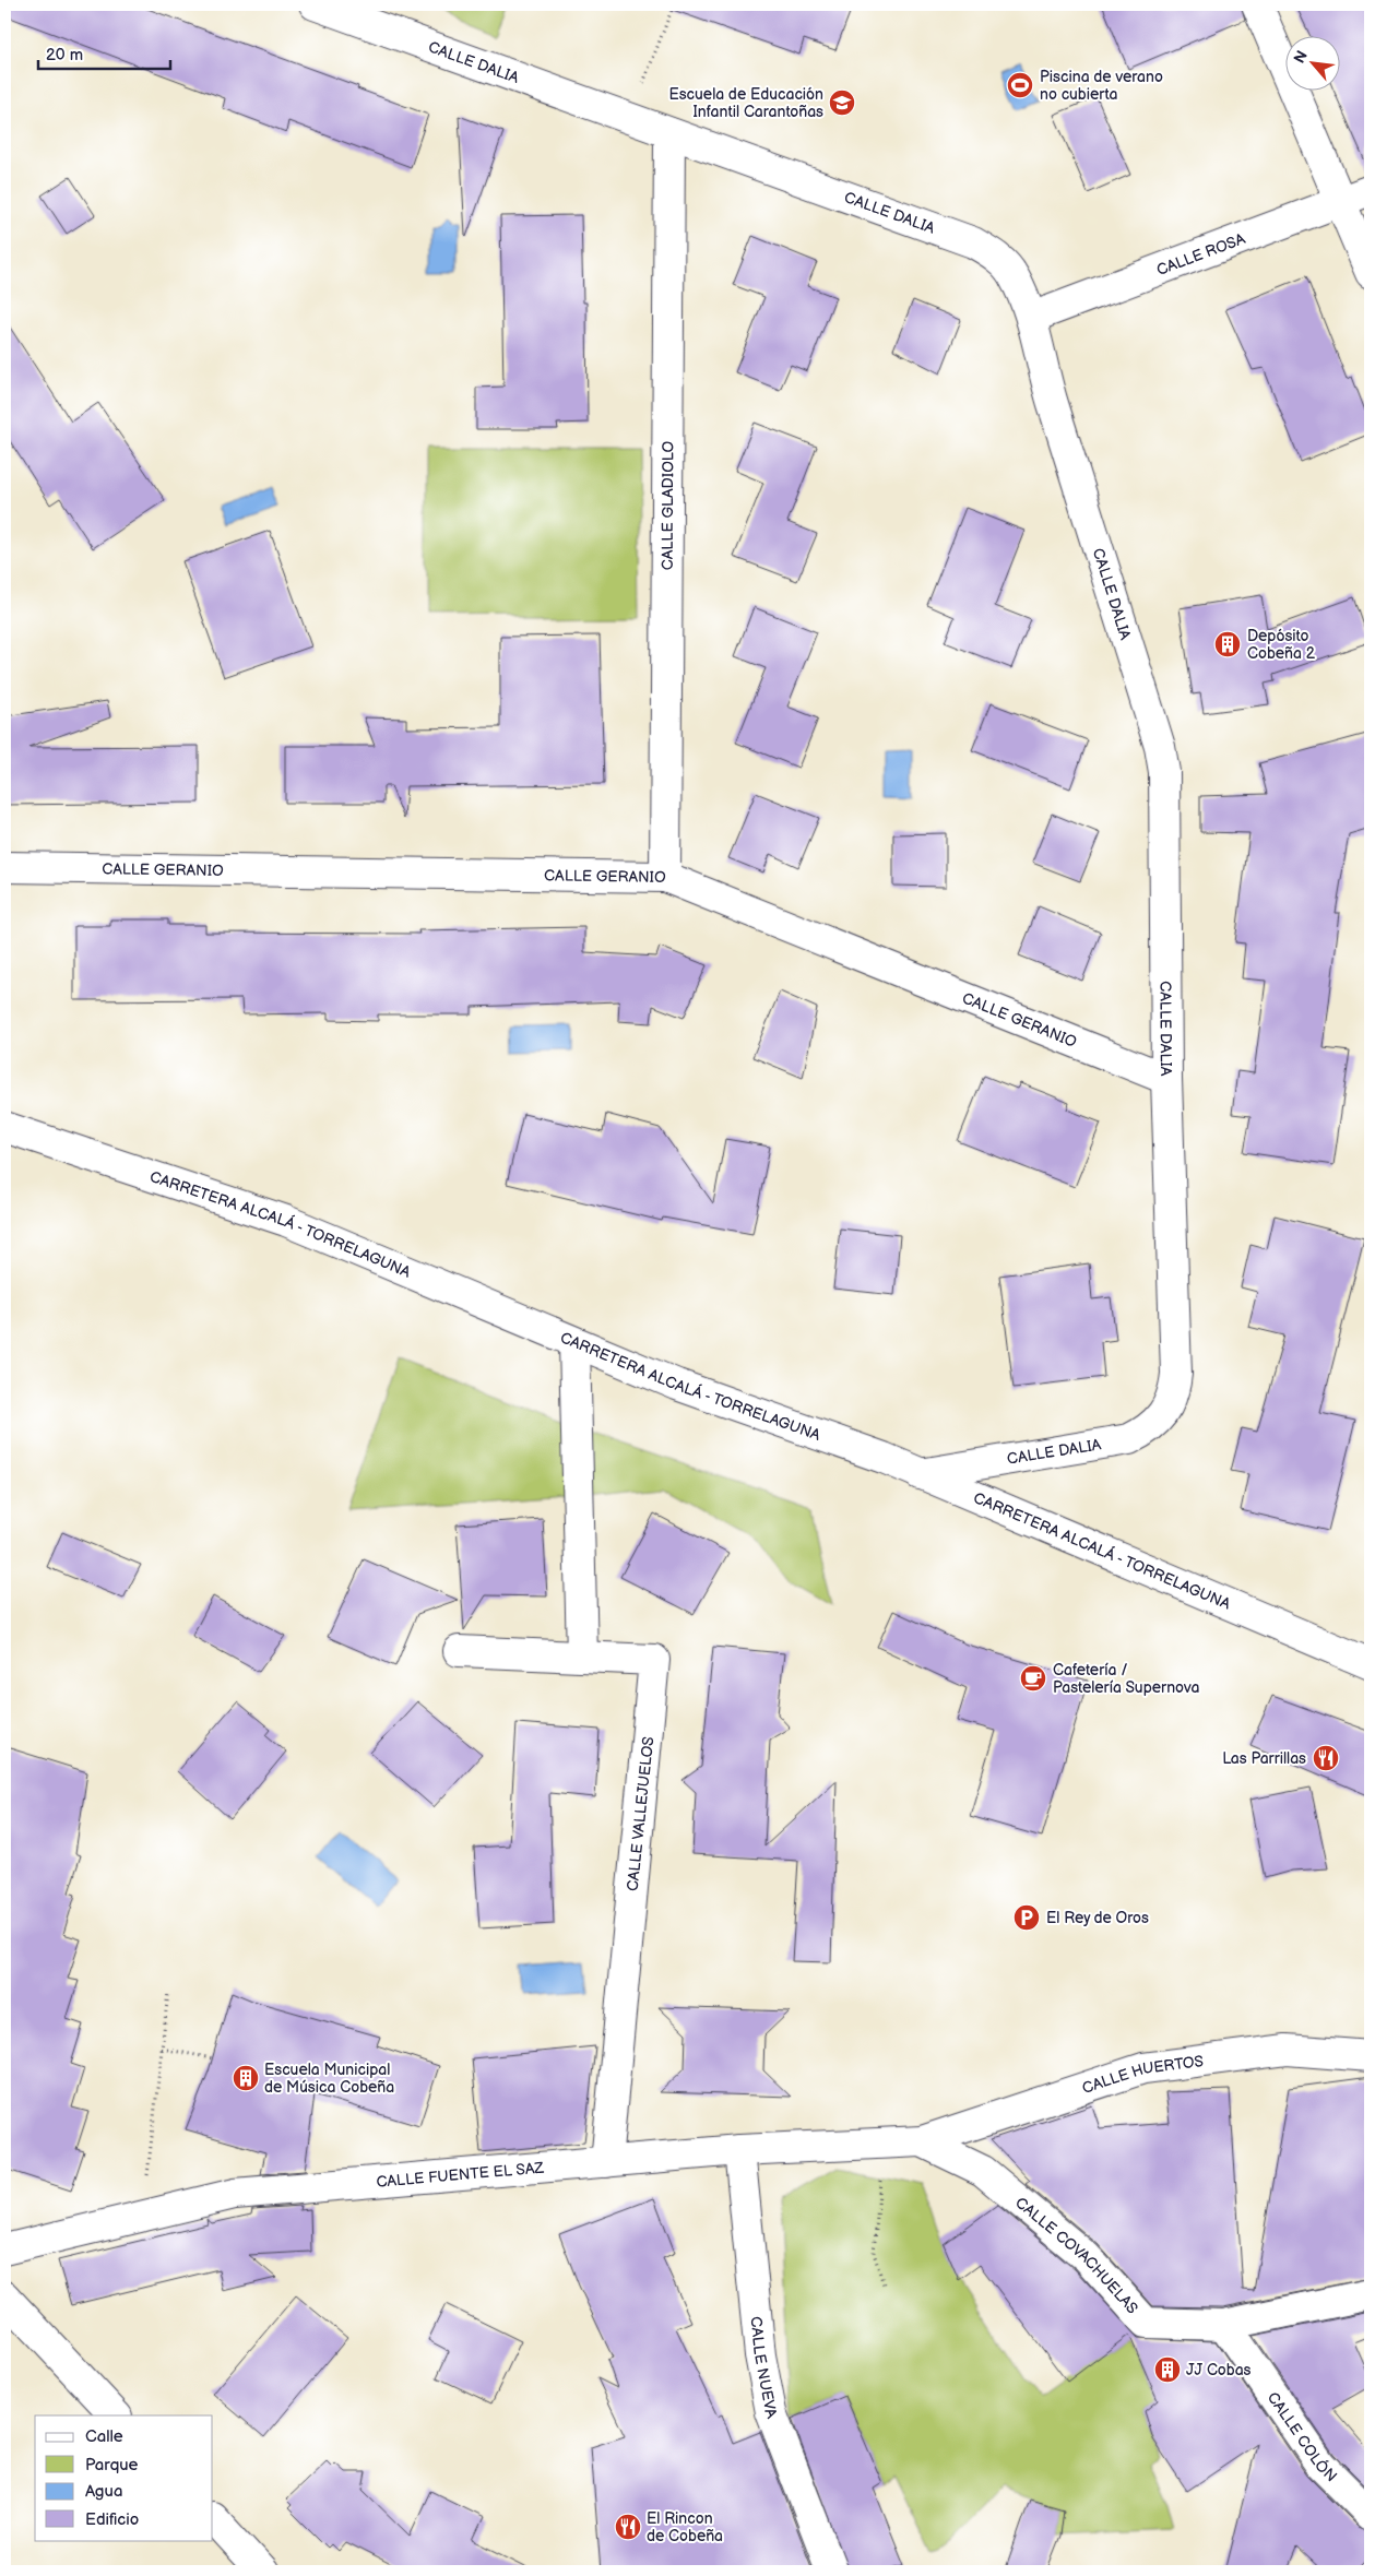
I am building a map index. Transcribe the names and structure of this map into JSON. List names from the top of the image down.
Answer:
{
  "streets": {
    "street": [
      "CALLE DALIA",
      "CALLE ROSA",
      "CALLE GLADIOLO",
      "CALLE GERANIO",
      "CARRETERA ALCALÁ - TORRELAGUNA",
      "CALLE VALLEJUELOS",
      "CALLE HUERTOS",
      "CALLE FUENTE EL SAZ",
      "CALLE COVACHUELAS",
      "CALLE NUEVA",
      "CALLE COLÓN"
    ]
  },
  "crossings": [
    ["CALLE DALIA", "CALLE ROSA"],
    ["CALLE DALIA", "CALLE GLADIOLO"],
    ["CALLE DALIA", "CALLE GERANIO"],
    ["CALLE DALIA", "CARRETERA ALCALÁ - TORRELAGUNA"],
    ["CALLE GLADIOLO", "CALLE GERANIO"],
    ["CALLE VALLEJUELOS", "CALLE FUENTE EL SAZ"],
    ["CALLE HUERTOS", "CALLE FUENTE EL SAZ"],
    ["CALLE HUERTOS", "CALLE COVACHUELAS"],
    ["CALLE FUENTE EL SAZ", "CALLE COVACHUELAS"],
    ["CALLE FUENTE EL SAZ", "CALLE NUEVA"],
    ["CALLE COVACHUELAS", "CALLE COLÓN"]
  ],
  "places": {
    "sports": ["Piscina de verano no cubierta"],
    "school or university": ["Escuela de Educación Infantil Carantoñas"],
    "building": ["Depósito Cobeña 2", "Escuela Municipal de Música Cobeña", "JJ Cobas"],
    "cafe": ["Cafetería / Pastelería Supernova"],
    "restaurant": ["Las Parrillas", "El Rincon de Cobeña"],
    "parking": ["El Rey de Oros"]
  },
  "legend": [
    "Calle",
    "Parque",
    "Agua",
    "Edificio"
  ],
  "scale_bar": "20 m",
  "north": "top left"
}
